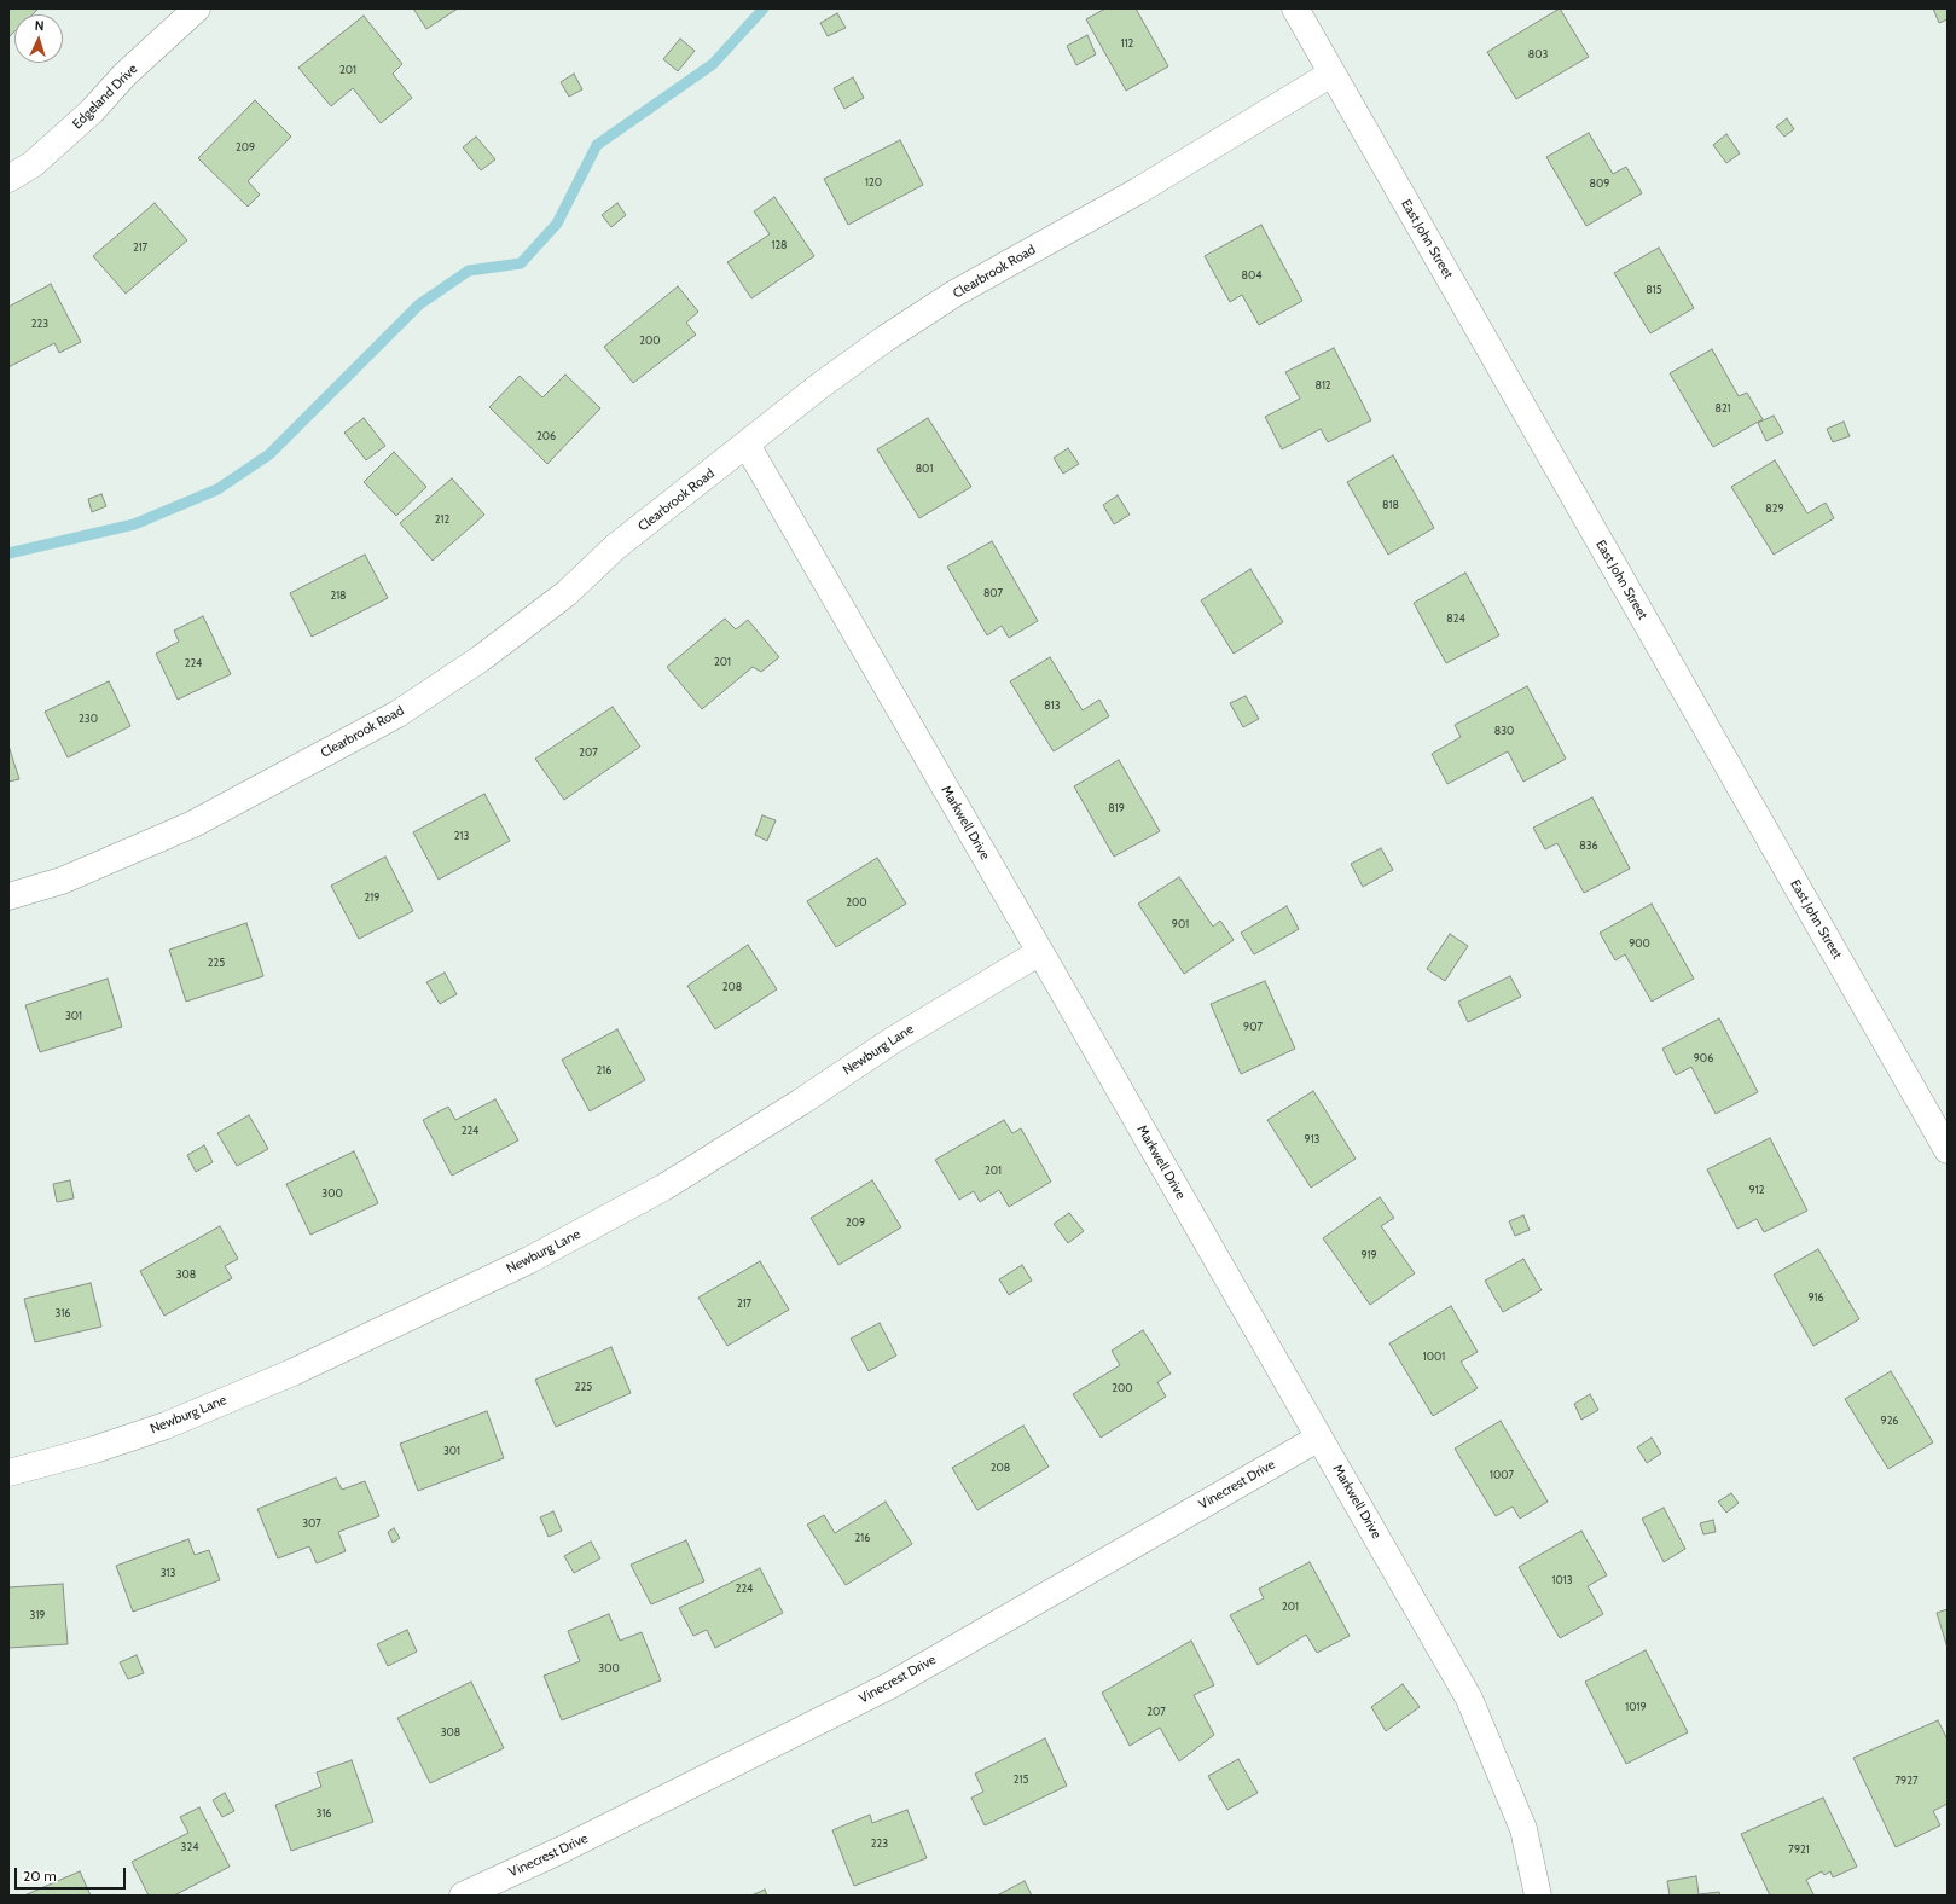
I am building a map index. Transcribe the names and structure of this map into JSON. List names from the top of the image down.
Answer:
{
  "streets": {
    "street": [
      "Edgeland Drive",
      "East John Street",
      "Clearbrook Road",
      "Markwell Drive",
      "Newburg Lane",
      "Vinecrest Drive"
    ]
  },
  "crossings": [
    ["East John Street", "Clearbrook Road"],
    ["Clearbrook Road", "Markwell Drive"],
    ["Markwell Drive", "Newburg Lane"],
    ["Markwell Drive", "Vinecrest Drive"]
  ],
  "house_numbers": [
    "112",
    "803",
    "201",
    "209",
    "120",
    "809",
    "128",
    "217",
    "804",
    "815",
    "223",
    "200",
    "812",
    "821",
    "206",
    "801",
    "818",
    "829",
    "212",
    "807",
    "218",
    "824",
    "201",
    "224",
    "813",
    "230",
    "830",
    "207",
    "819",
    "213",
    "836",
    "219",
    "200",
    "901",
    "900",
    "225",
    "208",
    "301",
    "907",
    "906",
    "216",
    "224",
    "913",
    "201",
    "912",
    "300",
    "209",
    "919",
    "308",
    "916",
    "217",
    "316",
    "1001",
    "225",
    "200",
    "926",
    "301",
    "208",
    "1007",
    "307",
    "216",
    "313",
    "1013",
    "224",
    "201",
    "319",
    "300",
    "1019",
    "207",
    "308",
    "215",
    "7927",
    "316",
    "223",
    "324",
    "7921"
  ],
  "scale_bar": "20 m",
  "north": "top"
}
